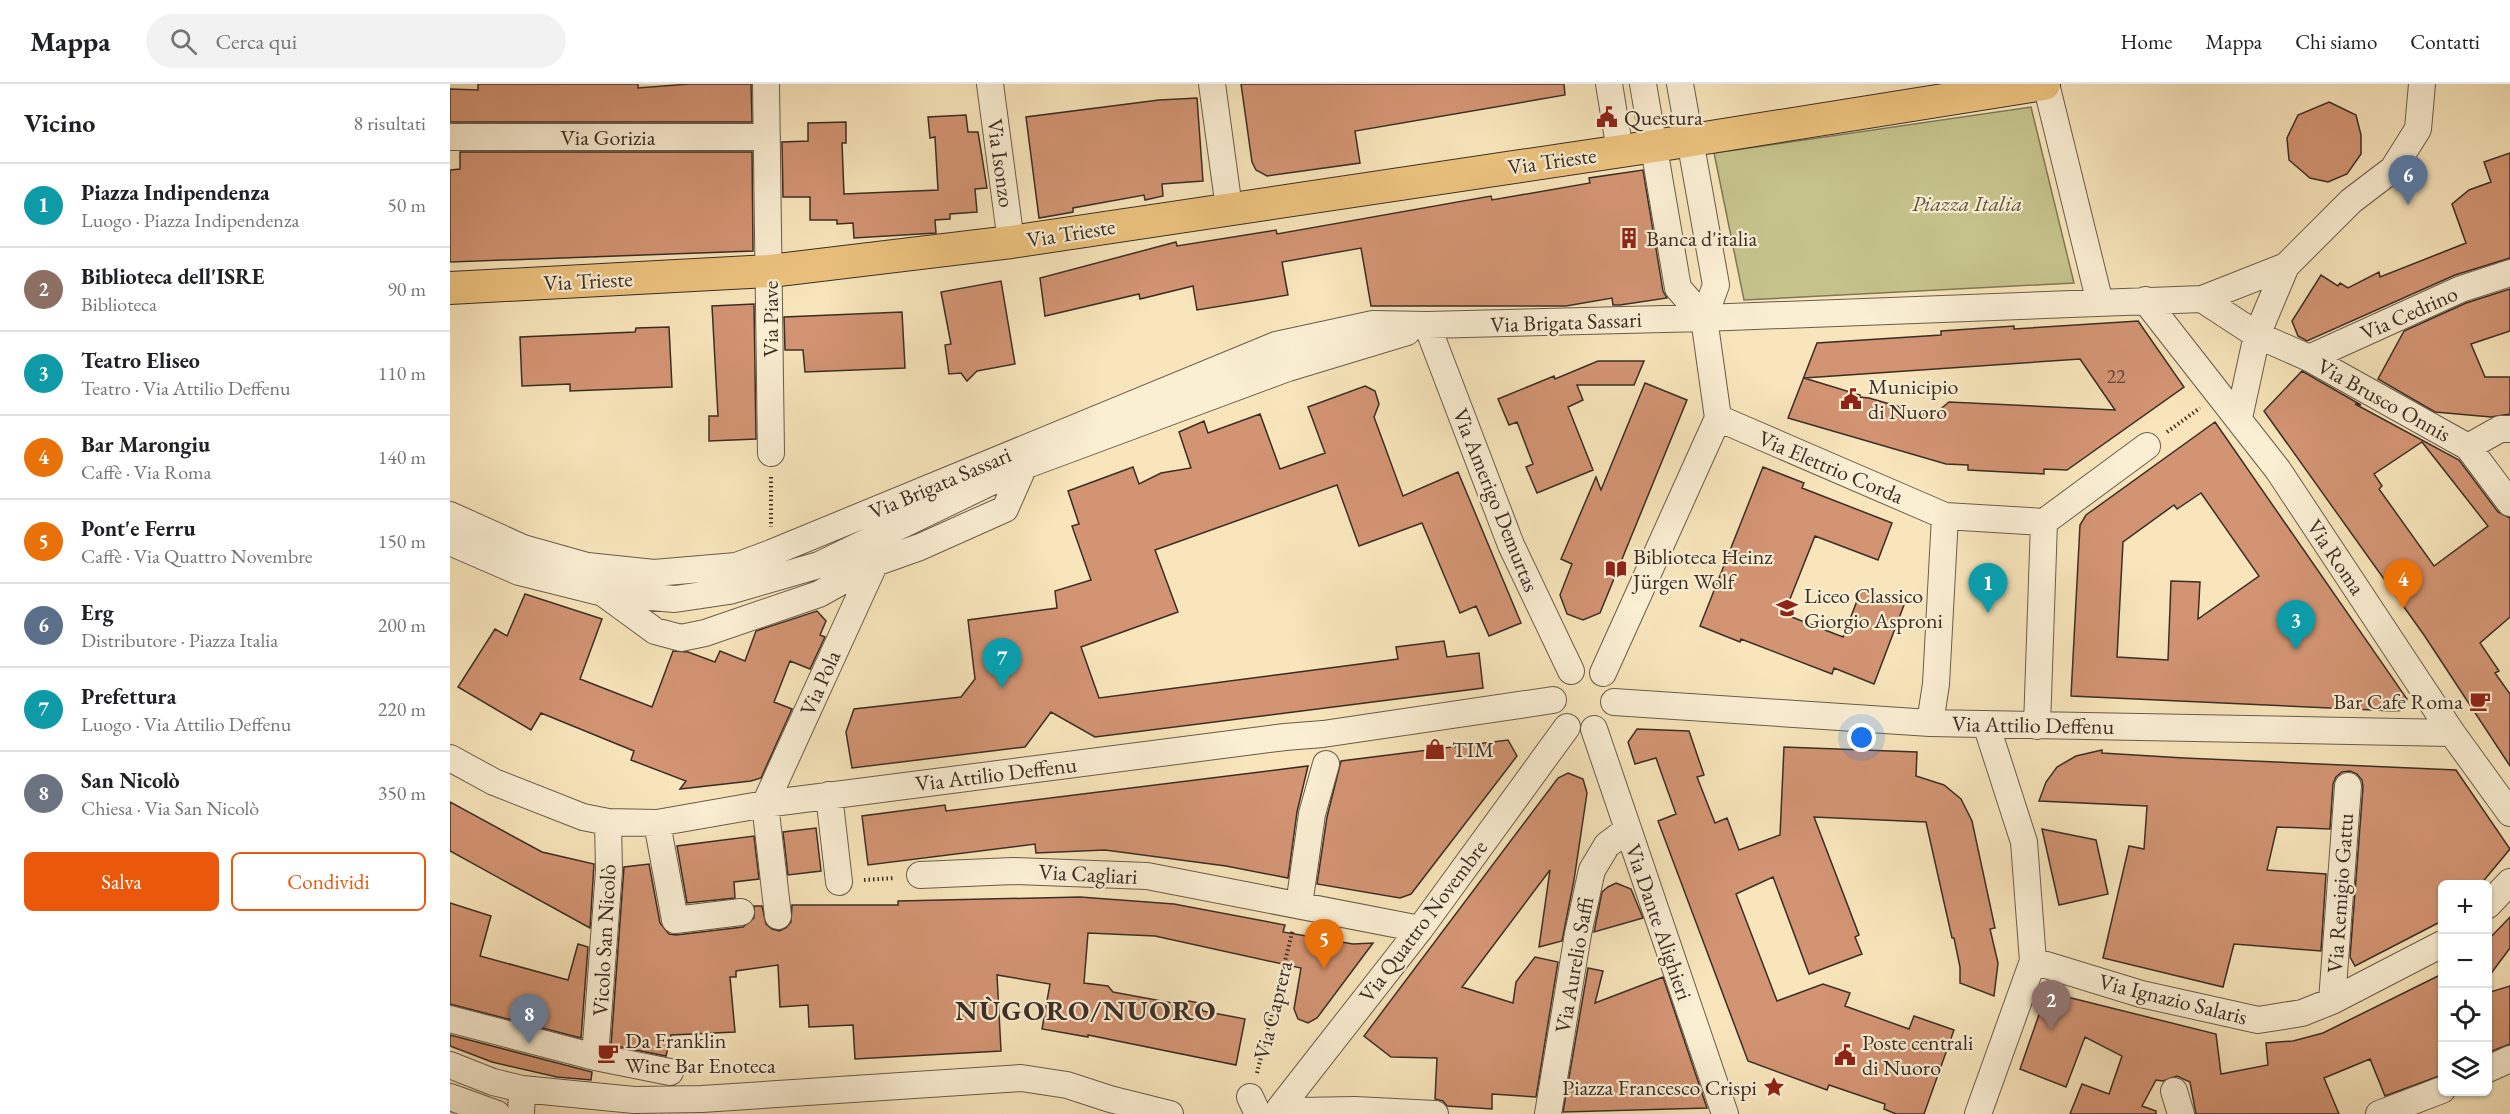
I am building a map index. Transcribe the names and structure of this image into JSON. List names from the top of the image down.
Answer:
{
  "streets": {
    "main road": ["Via Trieste"],
    "street": [
      "Via Gorizia",
      "Via Isonzo",
      "Via Cedrino",
      "Via Piave",
      "Via Brigata Sassari",
      "Via Brusco Onnis",
      "Via Elettrio Corda",
      "Via Amerigo Demurtas",
      "Via Roma",
      "Via Pola",
      "Via Attilio Deffenu",
      "Via Cagliari",
      "Via Remigio Gattu",
      "Via Quattro Novembre",
      "Via Dante Alighieri",
      "Vicolo San Nicolò",
      "Via Aurelio Saffi",
      "Via Ignazio Salaris"
    ],
    "path": ["Via Caprera"]
  },
  "crossings": [
    ["Via Gorizia", "Via Piave"],
    ["Via Trieste", "Via Isonzo"],
    ["Via Trieste", "Via Piave"],
    ["Via Cedrino", "Via Brusco Onnis"],
    ["Via Brigata Sassari", "Via Amerigo Demurtas"],
    ["Via Brigata Sassari", "Via Pola"],
    ["Via Amerigo Demurtas", "Via Attilio Deffenu"],
    ["Via Amerigo Demurtas", "Via Quattro Novembre"],
    ["Via Amerigo Demurtas", "Via Dante Alighieri"],
    ["Via Roma", "Via Attilio Deffenu"],
    ["Via Pola", "Via Attilio Deffenu"],
    ["Via Attilio Deffenu", "Via Quattro Novembre"],
    ["Via Attilio Deffenu", "Via Dante Alighieri"],
    ["Via Attilio Deffenu", "Vicolo San Nicolò"],
    ["Via Cagliari", "Via Quattro Novembre"],
    ["Via Cagliari", "Via Caprera"],
    ["Via Remigio Gattu", "Via Ignazio Salaris"],
    ["Via Quattro Novembre", "Via Dante Alighieri"],
    ["Via Quattro Novembre", "Via Caprera"],
    ["Via Dante Alighieri", "Via Aurelio Saffi"]
  ],
  "districts": ["NÙGORO/NUORO"],
  "parks": ["Piazza Italia"],
  "places": {
    "public building": ["Questura", "Municipio di Nuoro", "Poste centrali di Nuoro"],
    "building": ["Banca d'italia"],
    "library": ["Biblioteca Heinz Jürgen Wolf"],
    "school or university": ["Liceo Classico Giorgio Asproni"],
    "cafe": ["Bar Cafe Roma", "Da Franklin Wine Bar Enoteca"],
    "shop": ["TIM"],
    "place": ["Piazza Francesco Crispi"]
  },
  "house_numbers": ["22"],
  "page": {
    "header": "Mappa",
    "search": "Cerca qui",
    "nav": [
      "Home",
      "Mappa",
      "Chi siamo",
      "Contatti"
    ],
    "heading": ["Vicino", "8 risultati"],
    "pins": [
      "6",
      "4",
      "1",
      "3",
      "7",
      "5",
      "2",
      "8"
    ],
    "list": [
      {
        "mark": "1",
        "name": "Piazza Indipendenza",
        "note": "Luogo · Piazza Indipendenza",
        "value": "50 m"
      },
      {
        "mark": "2",
        "name": "Biblioteca dell'ISRE",
        "note": "Biblioteca",
        "value": "90 m"
      },
      {
        "mark": "3",
        "name": "Teatro Eliseo",
        "note": "Teatro · Via Attilio Deffenu",
        "value": "110 m"
      },
      {
        "mark": "4",
        "name": "Bar Marongiu",
        "note": "Caffè · Via Roma",
        "value": "140 m"
      },
      {
        "mark": "5",
        "name": "Pont'e Ferru",
        "note": "Caffè · Via Quattro Novembre",
        "value": "150 m"
      },
      {
        "mark": "6",
        "name": "Erg",
        "note": "Distributore · Piazza Italia",
        "value": "200 m"
      },
      {
        "mark": "7",
        "name": "Prefettura",
        "note": "Luogo · Via Attilio Deffenu",
        "value": "220 m"
      },
      {
        "mark": "8",
        "name": "San Nicolò",
        "note": "Chiesa · Via San Nicolò",
        "value": "350 m"
      }
    ],
    "buttons": ["Salva", "Condividi"],
    "map_buttons": ["+", "−"]
  }
}
